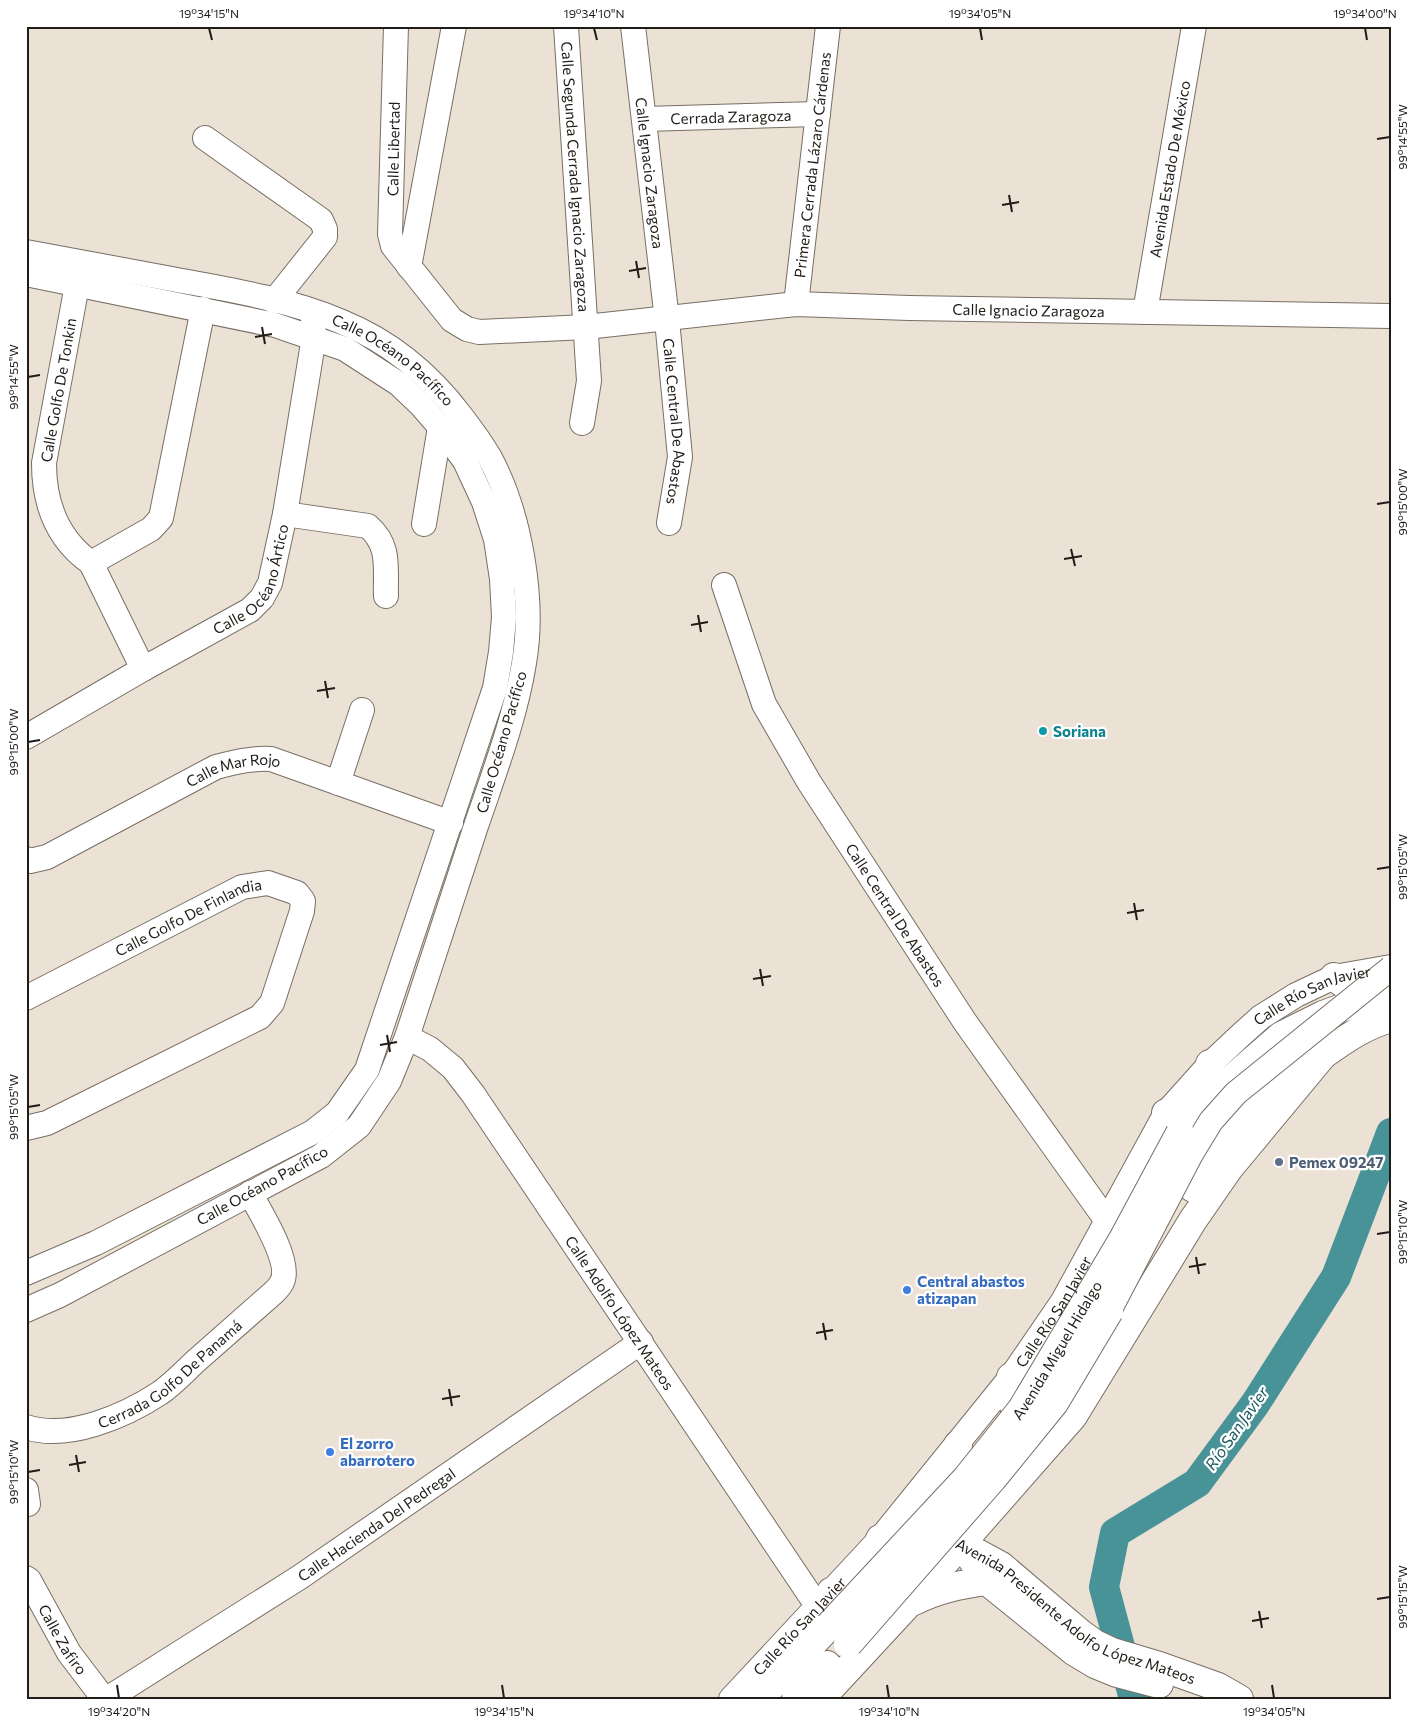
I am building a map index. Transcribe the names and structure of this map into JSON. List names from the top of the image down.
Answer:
{
  "streets": {
    "main road": ["Avenida Miguel Hidalgo", "Avenida Presidente Adolfo López Mateos"],
    "street": [
      "Cerrada Zaragoza",
      "Calle Libertad",
      "Primera Cerrada Lázaro Cárdenas",
      "Avenida Estado De México",
      "Calle Ignacio Zaragoza",
      "Calle Segunda Cerrada Ignacio Zaragoza",
      "Calle Océano Pacífico",
      "Calle Golfo De Tonkin",
      "Calle Central De Abastos",
      "Calle Océano Ártico",
      "Calle Mar Rojo",
      "Calle Golfo De Finlandia",
      "Calle Río San Javier",
      "Calle Adolfo López Mateos",
      "Cerrada Golfo De Panamá",
      "Calle Hacienda Del Pedregal",
      "Calle Zafiro"
    ]
  },
  "crossings": [
    ["Cerrada Zaragoza", "Primera Cerrada Lázaro Cárdenas"],
    ["Cerrada Zaragoza", "Calle Ignacio Zaragoza"],
    ["Calle Libertad", "Calle Ignacio Zaragoza"],
    ["Primera Cerrada Lázaro Cárdenas", "Calle Ignacio Zaragoza"],
    ["Avenida Estado De México", "Calle Ignacio Zaragoza"],
    ["Calle Ignacio Zaragoza", "Calle Segunda Cerrada Ignacio Zaragoza"],
    ["Calle Ignacio Zaragoza", "Calle Central De Abastos"],
    ["Calle Océano Pacífico", "Calle Golfo De Tonkin"],
    ["Calle Océano Pacífico", "Calle Océano Ártico"],
    ["Calle Océano Pacífico", "Calle Mar Rojo"],
    ["Calle Océano Pacífico", "Calle Adolfo López Mateos"],
    ["Calle Océano Pacífico", "Cerrada Golfo De Panamá"],
    ["Calle Golfo De Tonkin", "Calle Océano Ártico"],
    ["Calle Central De Abastos", "Calle Río San Javier"],
    ["Calle Río San Javier", "Calle Adolfo López Mateos"],
    ["Calle Río San Javier", "Avenida Miguel Hidalgo"],
    ["Calle Adolfo López Mateos", "Avenida Miguel Hidalgo"],
    ["Calle Adolfo López Mateos", "Calle Hacienda Del Pedregal"],
    ["Calle Hacienda Del Pedregal", "Calle Zafiro"]
  ],
  "water": ["Río San Javier"],
  "places": [
    "Soriana",
    "Pemex 09247",
    "Central abastos atizapan",
    "El zorro abarrotero"
  ],
  "coordinates": [
    "19°34'15\"N",
    "19°34'10\"N",
    "19°34'05\"N",
    "19°34'00\"N",
    "99°14'55\"W",
    "99°15'00\"W",
    "99°15'05\"W",
    "99°15'10\"W",
    "99°15'15\"W",
    "19°34'20\"N"
  ]
}
